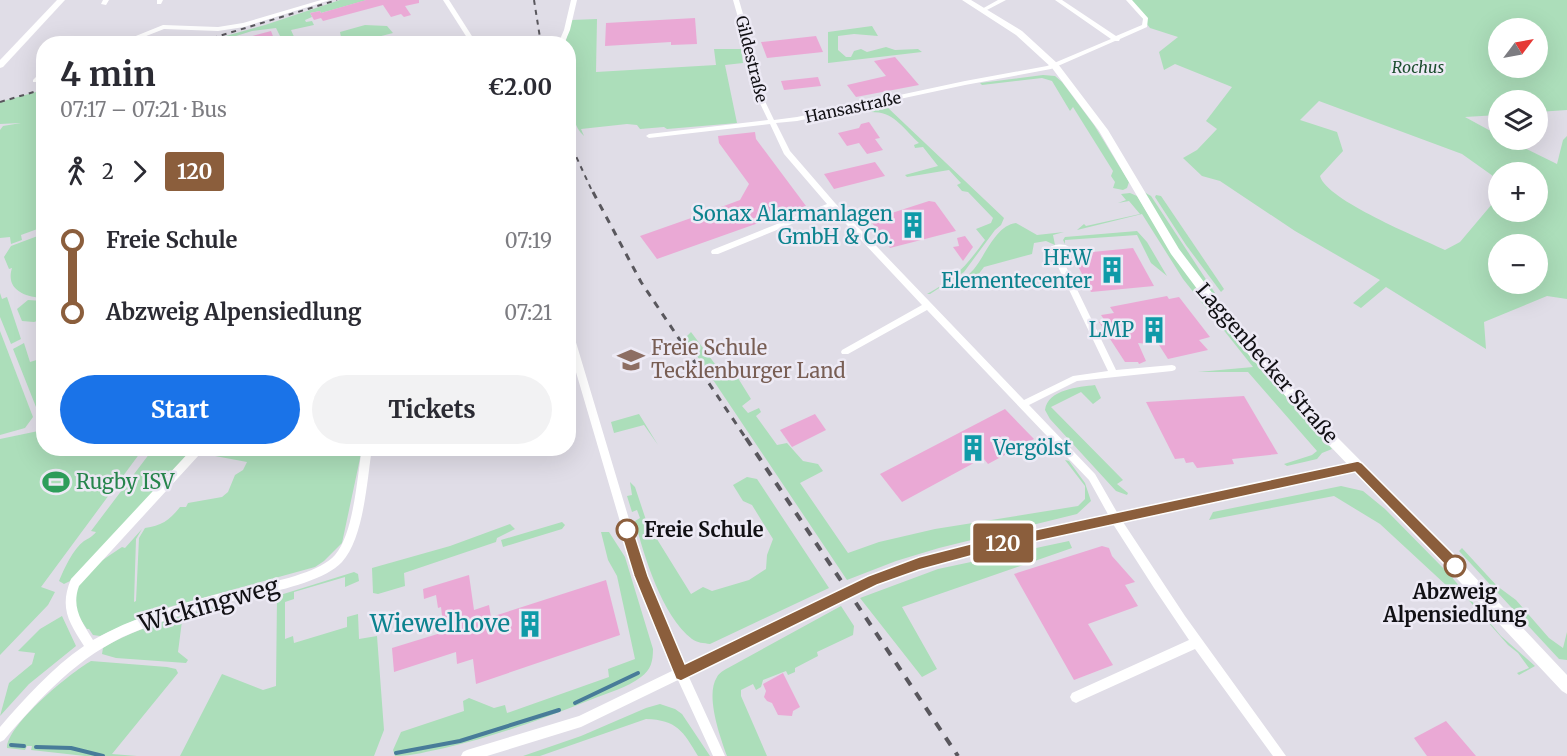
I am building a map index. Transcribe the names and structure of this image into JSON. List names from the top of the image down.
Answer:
{
  "streets": {
    "street": [
      "Gildestraße",
      "Hansastraße",
      "Laggenbecker Straße",
      "Wickingweg"
    ]
  },
  "crossings": [
    ["Gildestraße", "Hansastraße"],
    ["Hansastraße", "Laggenbecker Straße"]
  ],
  "parks": ["Rochus"],
  "places": {
    "building": [
      "Sonax Alarmanlagen GmbH & Co.",
      "HEW Elementecenter",
      "LMP",
      "Vergölst",
      "Wiewelhove"
    ],
    "school or university": ["Freie Schule Tecklenburger Land"],
    "sports": ["Rugby ISV"],
    "other": ["Freie Schule", "Abzweig Alpensiedlung"]
  },
  "lines": ["bus line 120"],
  "north": "top right",
  "page": {
    "on_map": "120",
    "map_buttons": ["+", "−"],
    "heading": ["4 min", "07:17 – 07:21 · Bus", "€2.00"],
    "legs": ["2", "120"],
    "list": [
      {
        "name": "Freie Schule",
        "value": "07:19"
      },
      {
        "name": "Abzweig Alpensiedlung",
        "value": "07:21"
      }
    ],
    "buttons": ["Start", "Tickets"]
  }
}
